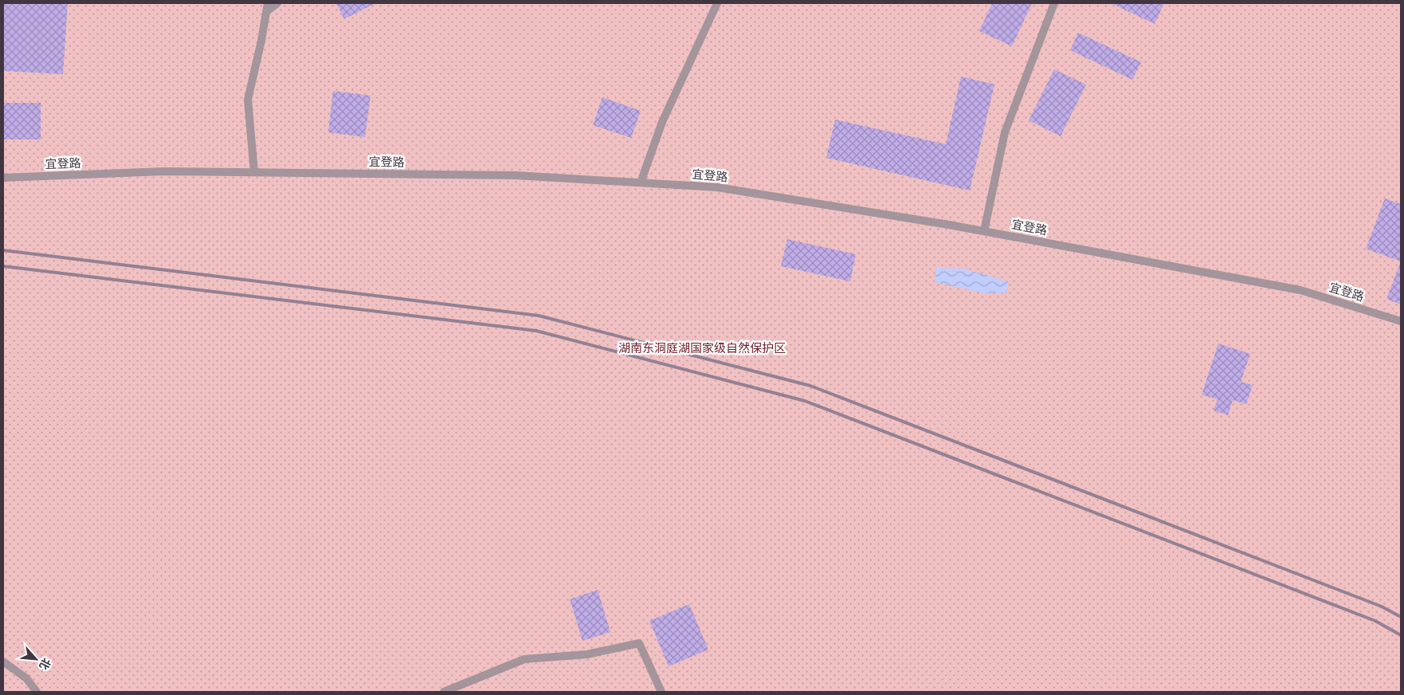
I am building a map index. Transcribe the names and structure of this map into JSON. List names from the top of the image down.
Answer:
{
  "streets": {
    "street": ["宜登路"]
  },
  "parks": ["湖南东洞庭湖国家级自然保护区"],
  "north": "bottom right"
}
